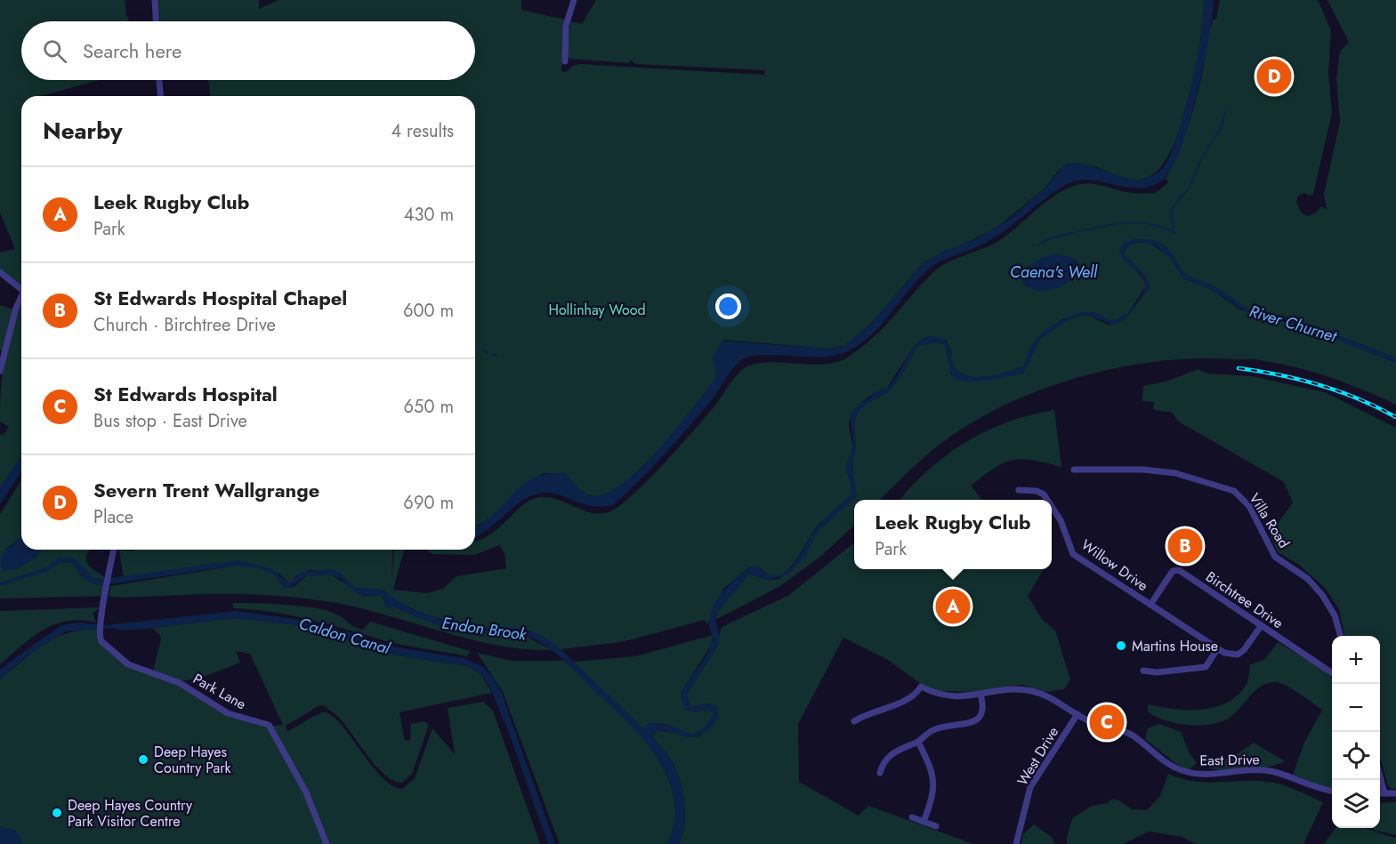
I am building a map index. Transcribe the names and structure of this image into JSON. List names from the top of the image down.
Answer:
{
  "streets": {
    "street": [
      "Villa Road",
      "Willow Drive",
      "Birchtree Drive",
      "Park Lane",
      "West Drive",
      "East Drive"
    ]
  },
  "crossings": [
    ["Willow Drive", "Birchtree Drive"],
    ["West Drive", "East Drive"]
  ],
  "water": [
    "Caena's Well",
    "River Churnet",
    "Endon Brook",
    "Caldon Canal"
  ],
  "parks": ["Hollinhay Wood"],
  "places": ["Martins House", "Deep Hayes Country Park", "Deep Hayes Country Park Visitor Centre"],
  "page": {
    "search": "Search here",
    "pins": [
      "D",
      "B",
      "A",
      "C"
    ],
    "heading": ["Nearby", "4 results"],
    "list": [
      {
        "mark": "A",
        "name": "Leek Rugby Club",
        "note": "Park",
        "value": "430 m"
      },
      {
        "mark": "B",
        "name": "St Edwards Hospital Chapel",
        "note": "Church · Birchtree Drive",
        "value": "600 m"
      },
      {
        "mark": "C",
        "name": "St Edwards Hospital",
        "note": "Bus stop · East Drive",
        "value": "650 m"
      },
      {
        "mark": "D",
        "name": "Severn Trent Wallgrange",
        "note": "Place",
        "value": "690 m"
      }
    ],
    "popup": ["Leek Rugby Club", "Park"],
    "map_buttons": ["+", "−"]
  }
}
